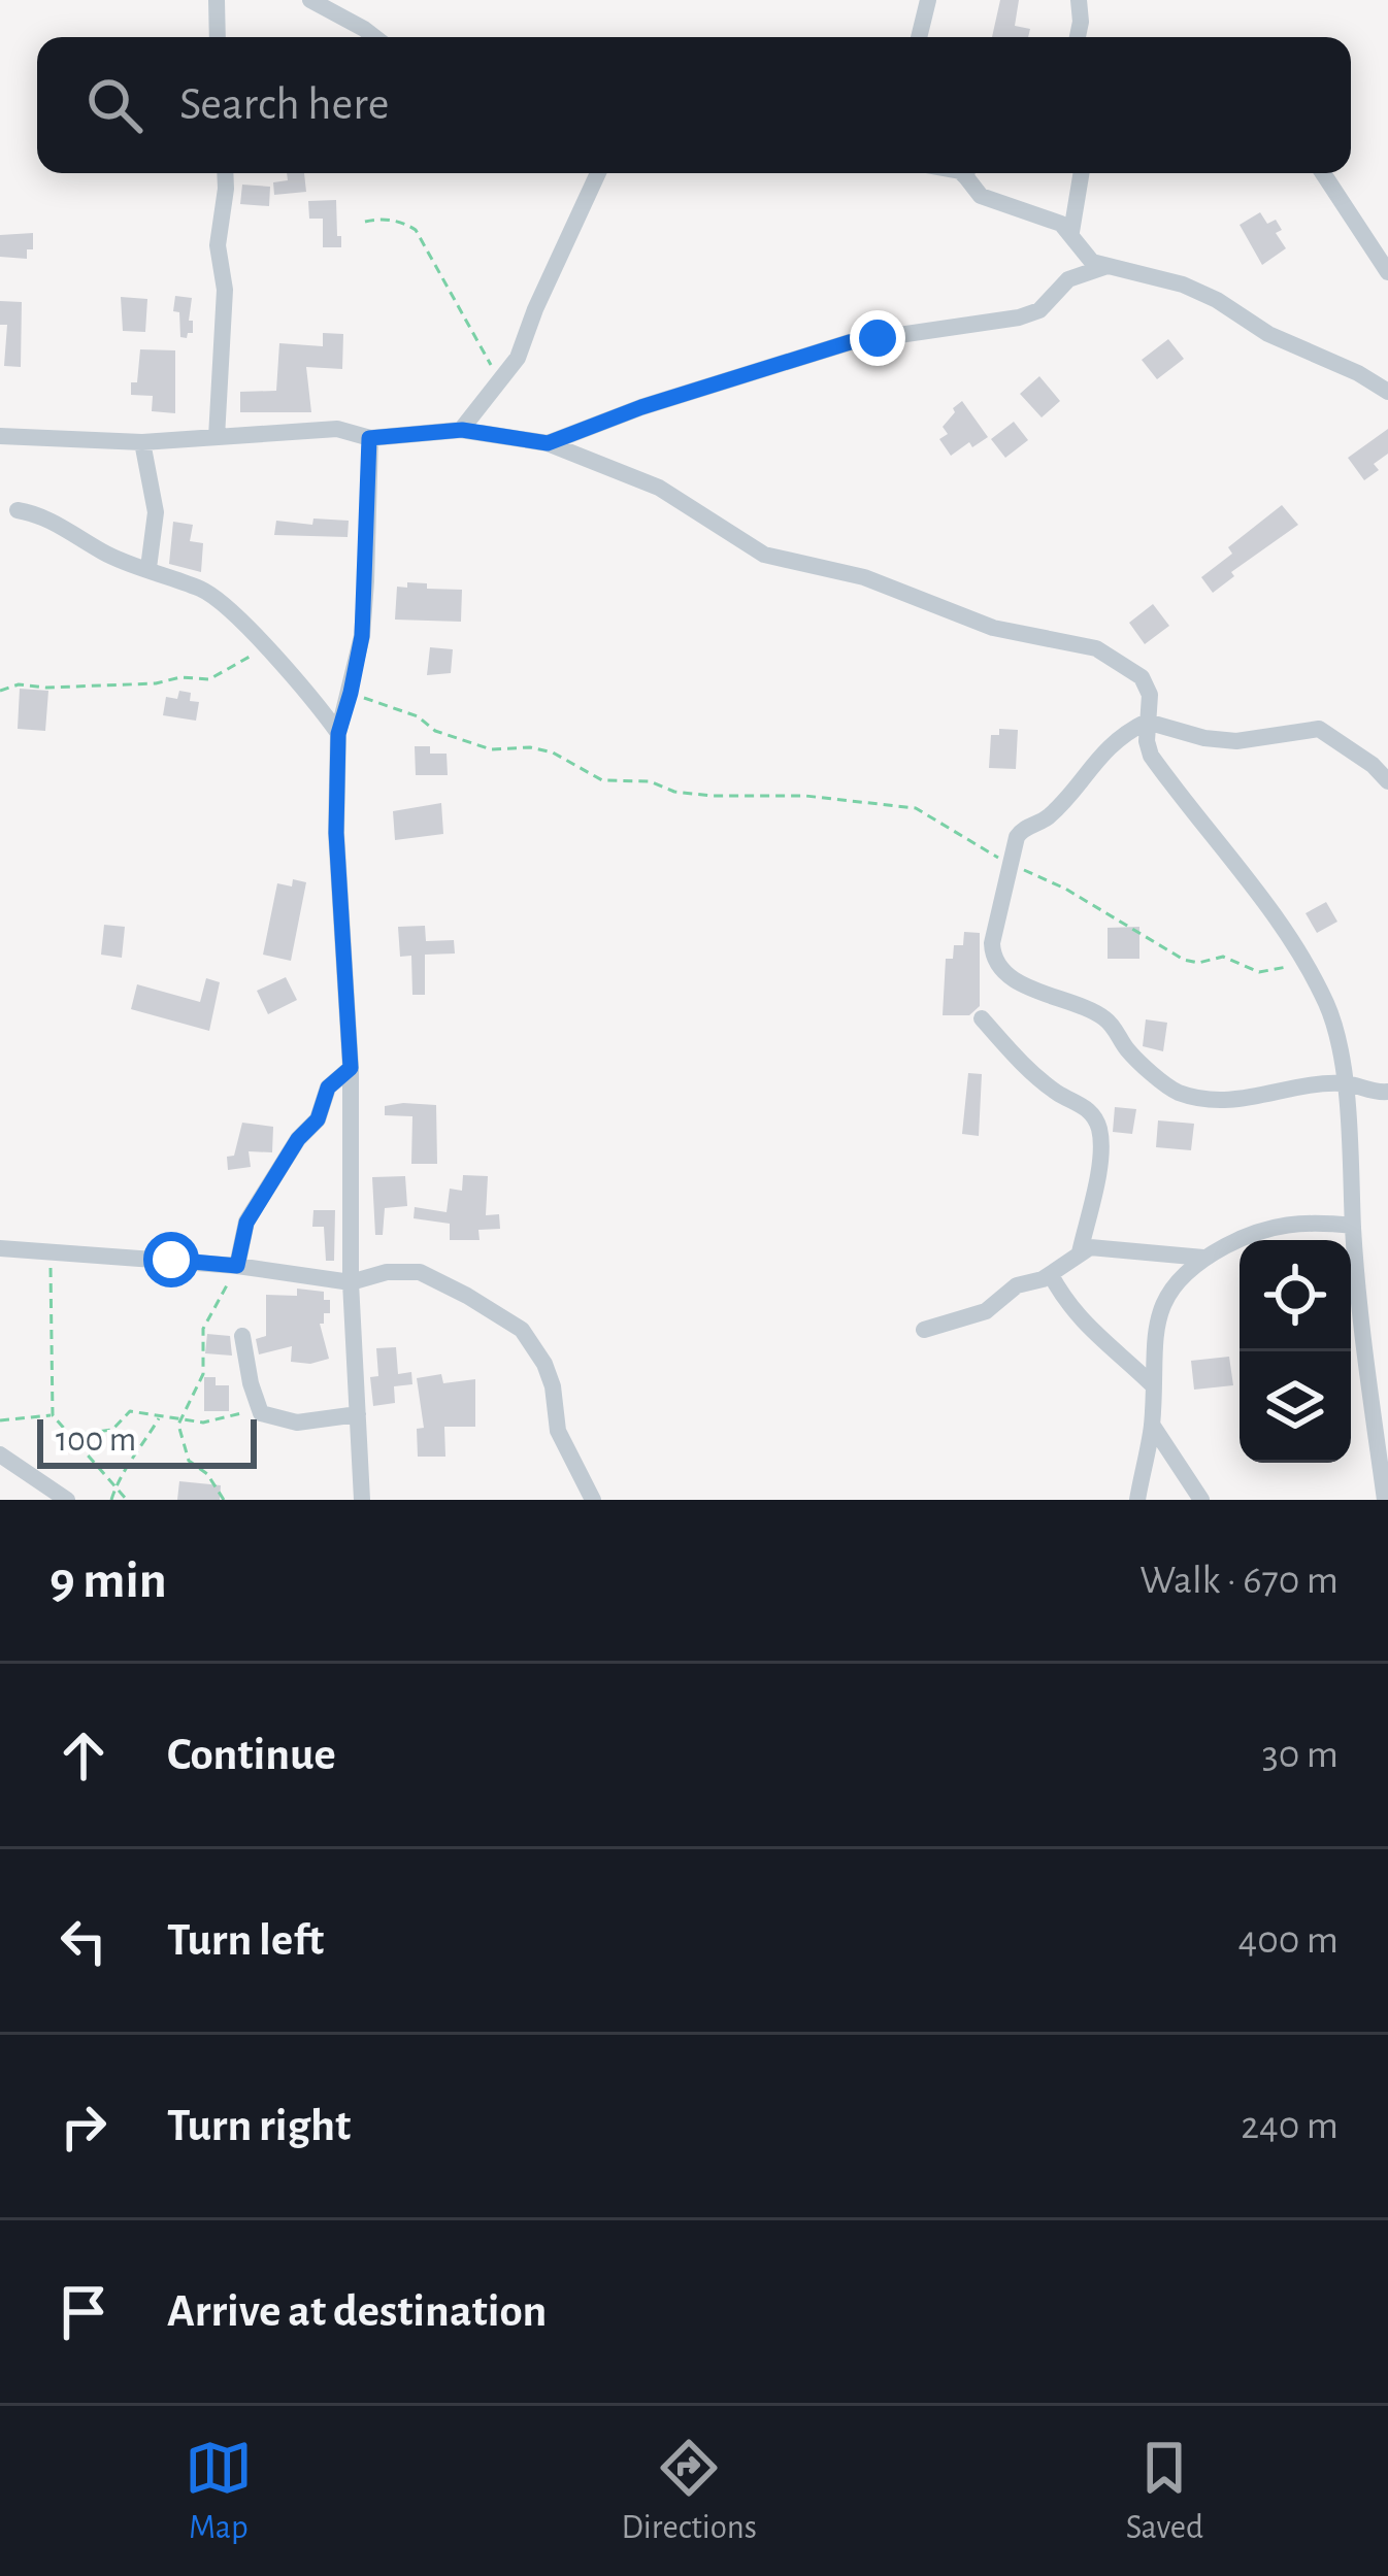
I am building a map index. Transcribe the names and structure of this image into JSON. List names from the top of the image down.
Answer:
{
  "scale_bar": "100 m",
  "page": {
    "search": "Search here",
    "scale": "100 m",
    "heading": ["9 min", "Walk · 670 m"],
    "list": [
      ["Continue", "30 m"],
      ["Turn left", "400 m"],
      ["Turn right", "240 m"],
      "Arrive at destination"
    ],
    "nav": ["Map", "Directions", "Saved"]
  }
}
